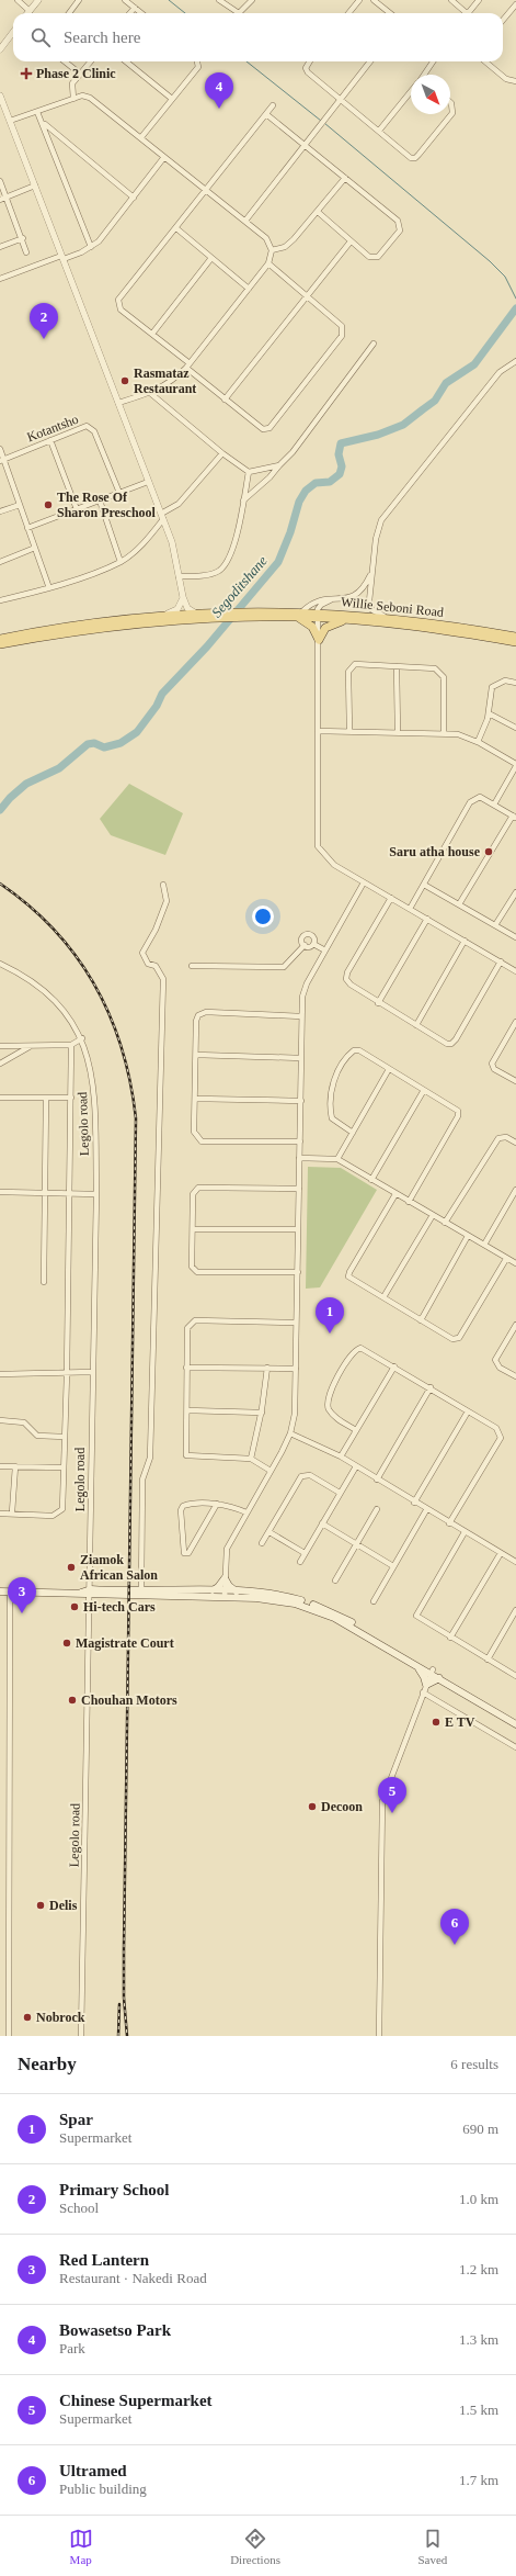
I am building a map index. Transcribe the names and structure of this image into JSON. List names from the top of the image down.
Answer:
{
  "streets": {
    "main road": ["Willie Seboni Road"],
    "street": ["Kotantsho", "Legolo road"]
  },
  "water": ["Segoditshane"],
  "places": {
    "health": ["Phase 2 Clinic"],
    "other": [
      "Rasmataz Restaurant",
      "The Rose Of Sharon Preschool",
      "Saru atha house",
      "Ziamok African Salon",
      "Hi-tech Cars",
      "Magistrate Court",
      "Chouhan Motors",
      "E TV",
      "Decoon",
      "Delis",
      "Nobrock"
    ]
  },
  "north": "bottom right",
  "page": {
    "search": "Search here",
    "pins": [
      "4",
      "2",
      "1",
      "3",
      "5",
      "6"
    ],
    "heading": ["Nearby", "6 results"],
    "list": [
      {
        "mark": "1",
        "name": "Spar",
        "note": "Supermarket",
        "value": "690 m"
      },
      {
        "mark": "2",
        "name": "Primary School",
        "note": "School",
        "value": "1.0 km"
      },
      {
        "mark": "3",
        "name": "Red Lantern",
        "note": "Restaurant · Nakedi Road",
        "value": "1.2 km"
      },
      {
        "mark": "4",
        "name": "Bowasetso Park",
        "note": "Park",
        "value": "1.3 km"
      },
      {
        "mark": "5",
        "name": "Chinese Supermarket",
        "note": "Supermarket",
        "value": "1.5 km"
      },
      {
        "mark": "6",
        "name": "Ultramed",
        "note": "Public building",
        "value": "1.7 km"
      }
    ],
    "nav": ["Map", "Directions", "Saved"]
  }
}
